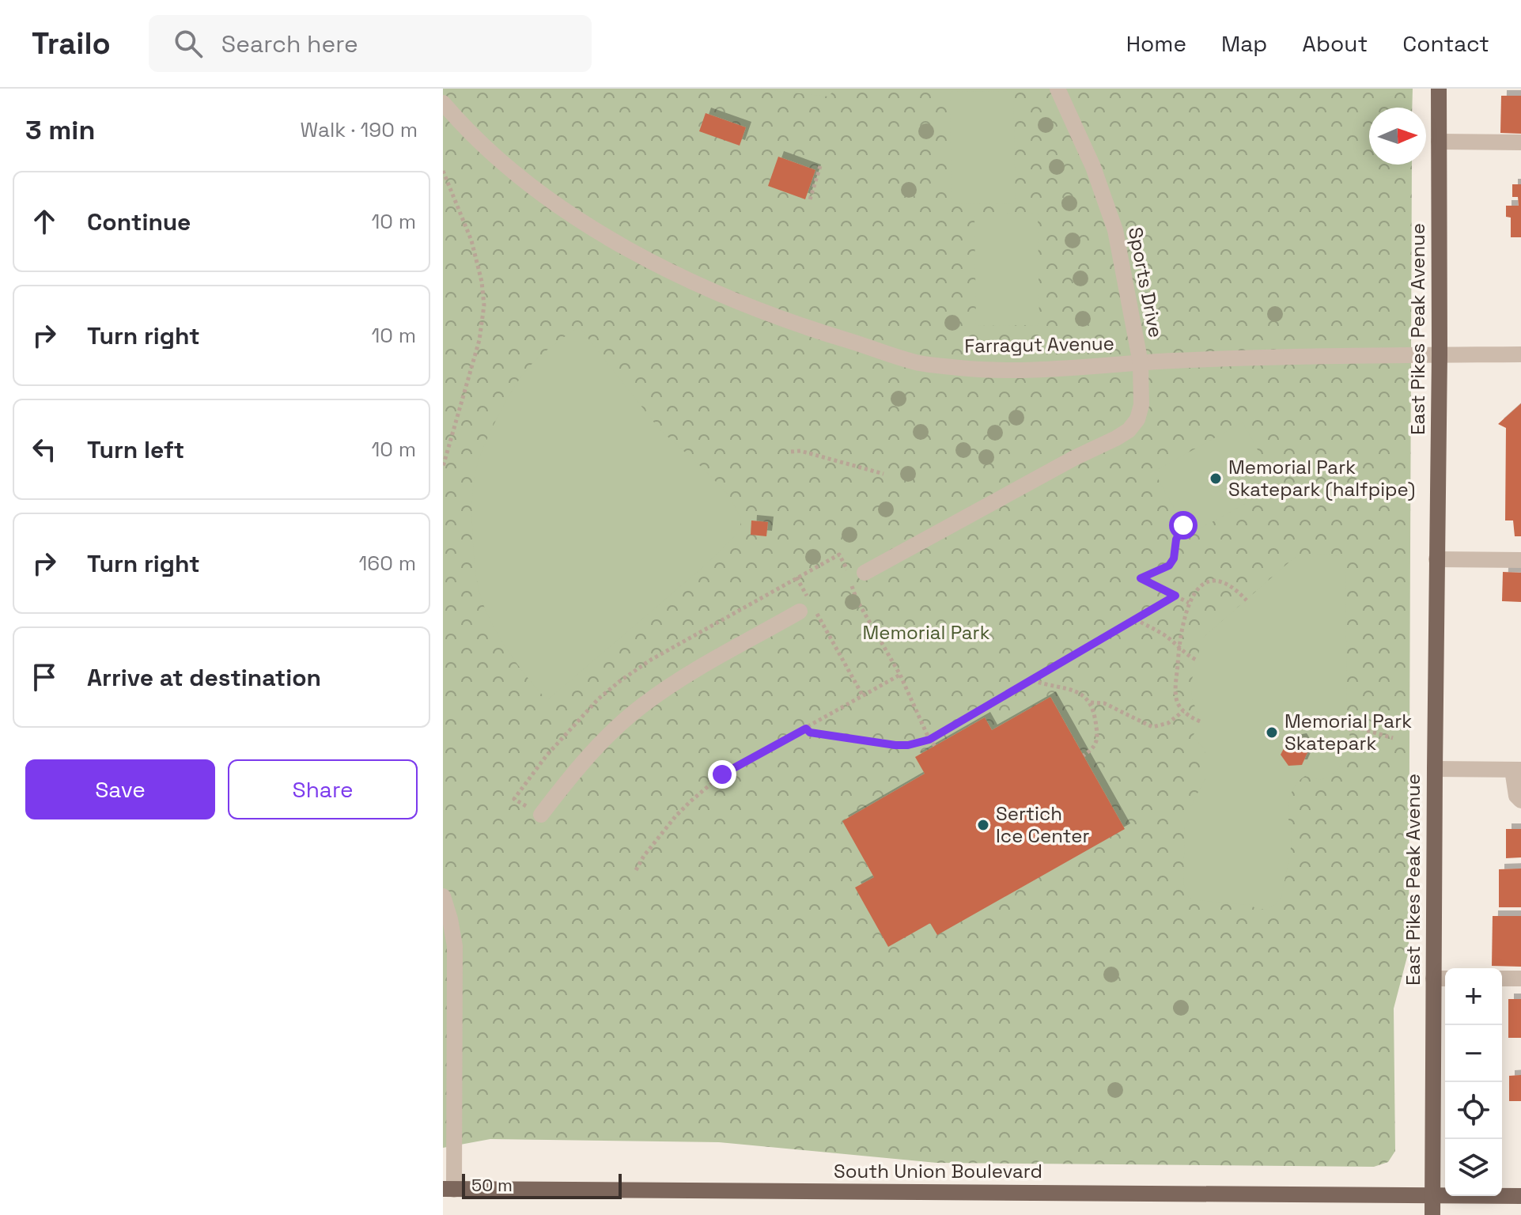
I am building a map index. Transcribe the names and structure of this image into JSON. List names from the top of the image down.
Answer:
{
  "streets": {
    "main road": ["East Pikes Peak Avenue", "South Union Boulevard"],
    "street": ["Sports Drive", "Farragut Avenue"]
  },
  "crossings": [
    ["Sports Drive", "Farragut Avenue"],
    ["East Pikes Peak Avenue", "Farragut Avenue"],
    ["East Pikes Peak Avenue", "South Union Boulevard"]
  ],
  "parks": ["Memorial Park"],
  "places": ["Memorial Park Skatepark (halfpipe)", "Memorial Park Skatepark", "Sertich Ice Center"],
  "scale_bar": "50 m",
  "north": "right",
  "page": {
    "header": "Trailo",
    "search": "Search here",
    "nav": [
      "Home",
      "Map",
      "About",
      "Contact"
    ],
    "heading": ["3 min", "Walk · 190 m"],
    "list": [
      ["Continue", "10 m"],
      ["Turn right", "10 m"],
      ["Turn left", "10 m"],
      ["Turn right", "160 m"],
      "Arrive at destination"
    ],
    "buttons": ["Save", "Share"],
    "map_buttons": ["+", "−"],
    "scale": "50 m"
  }
}
